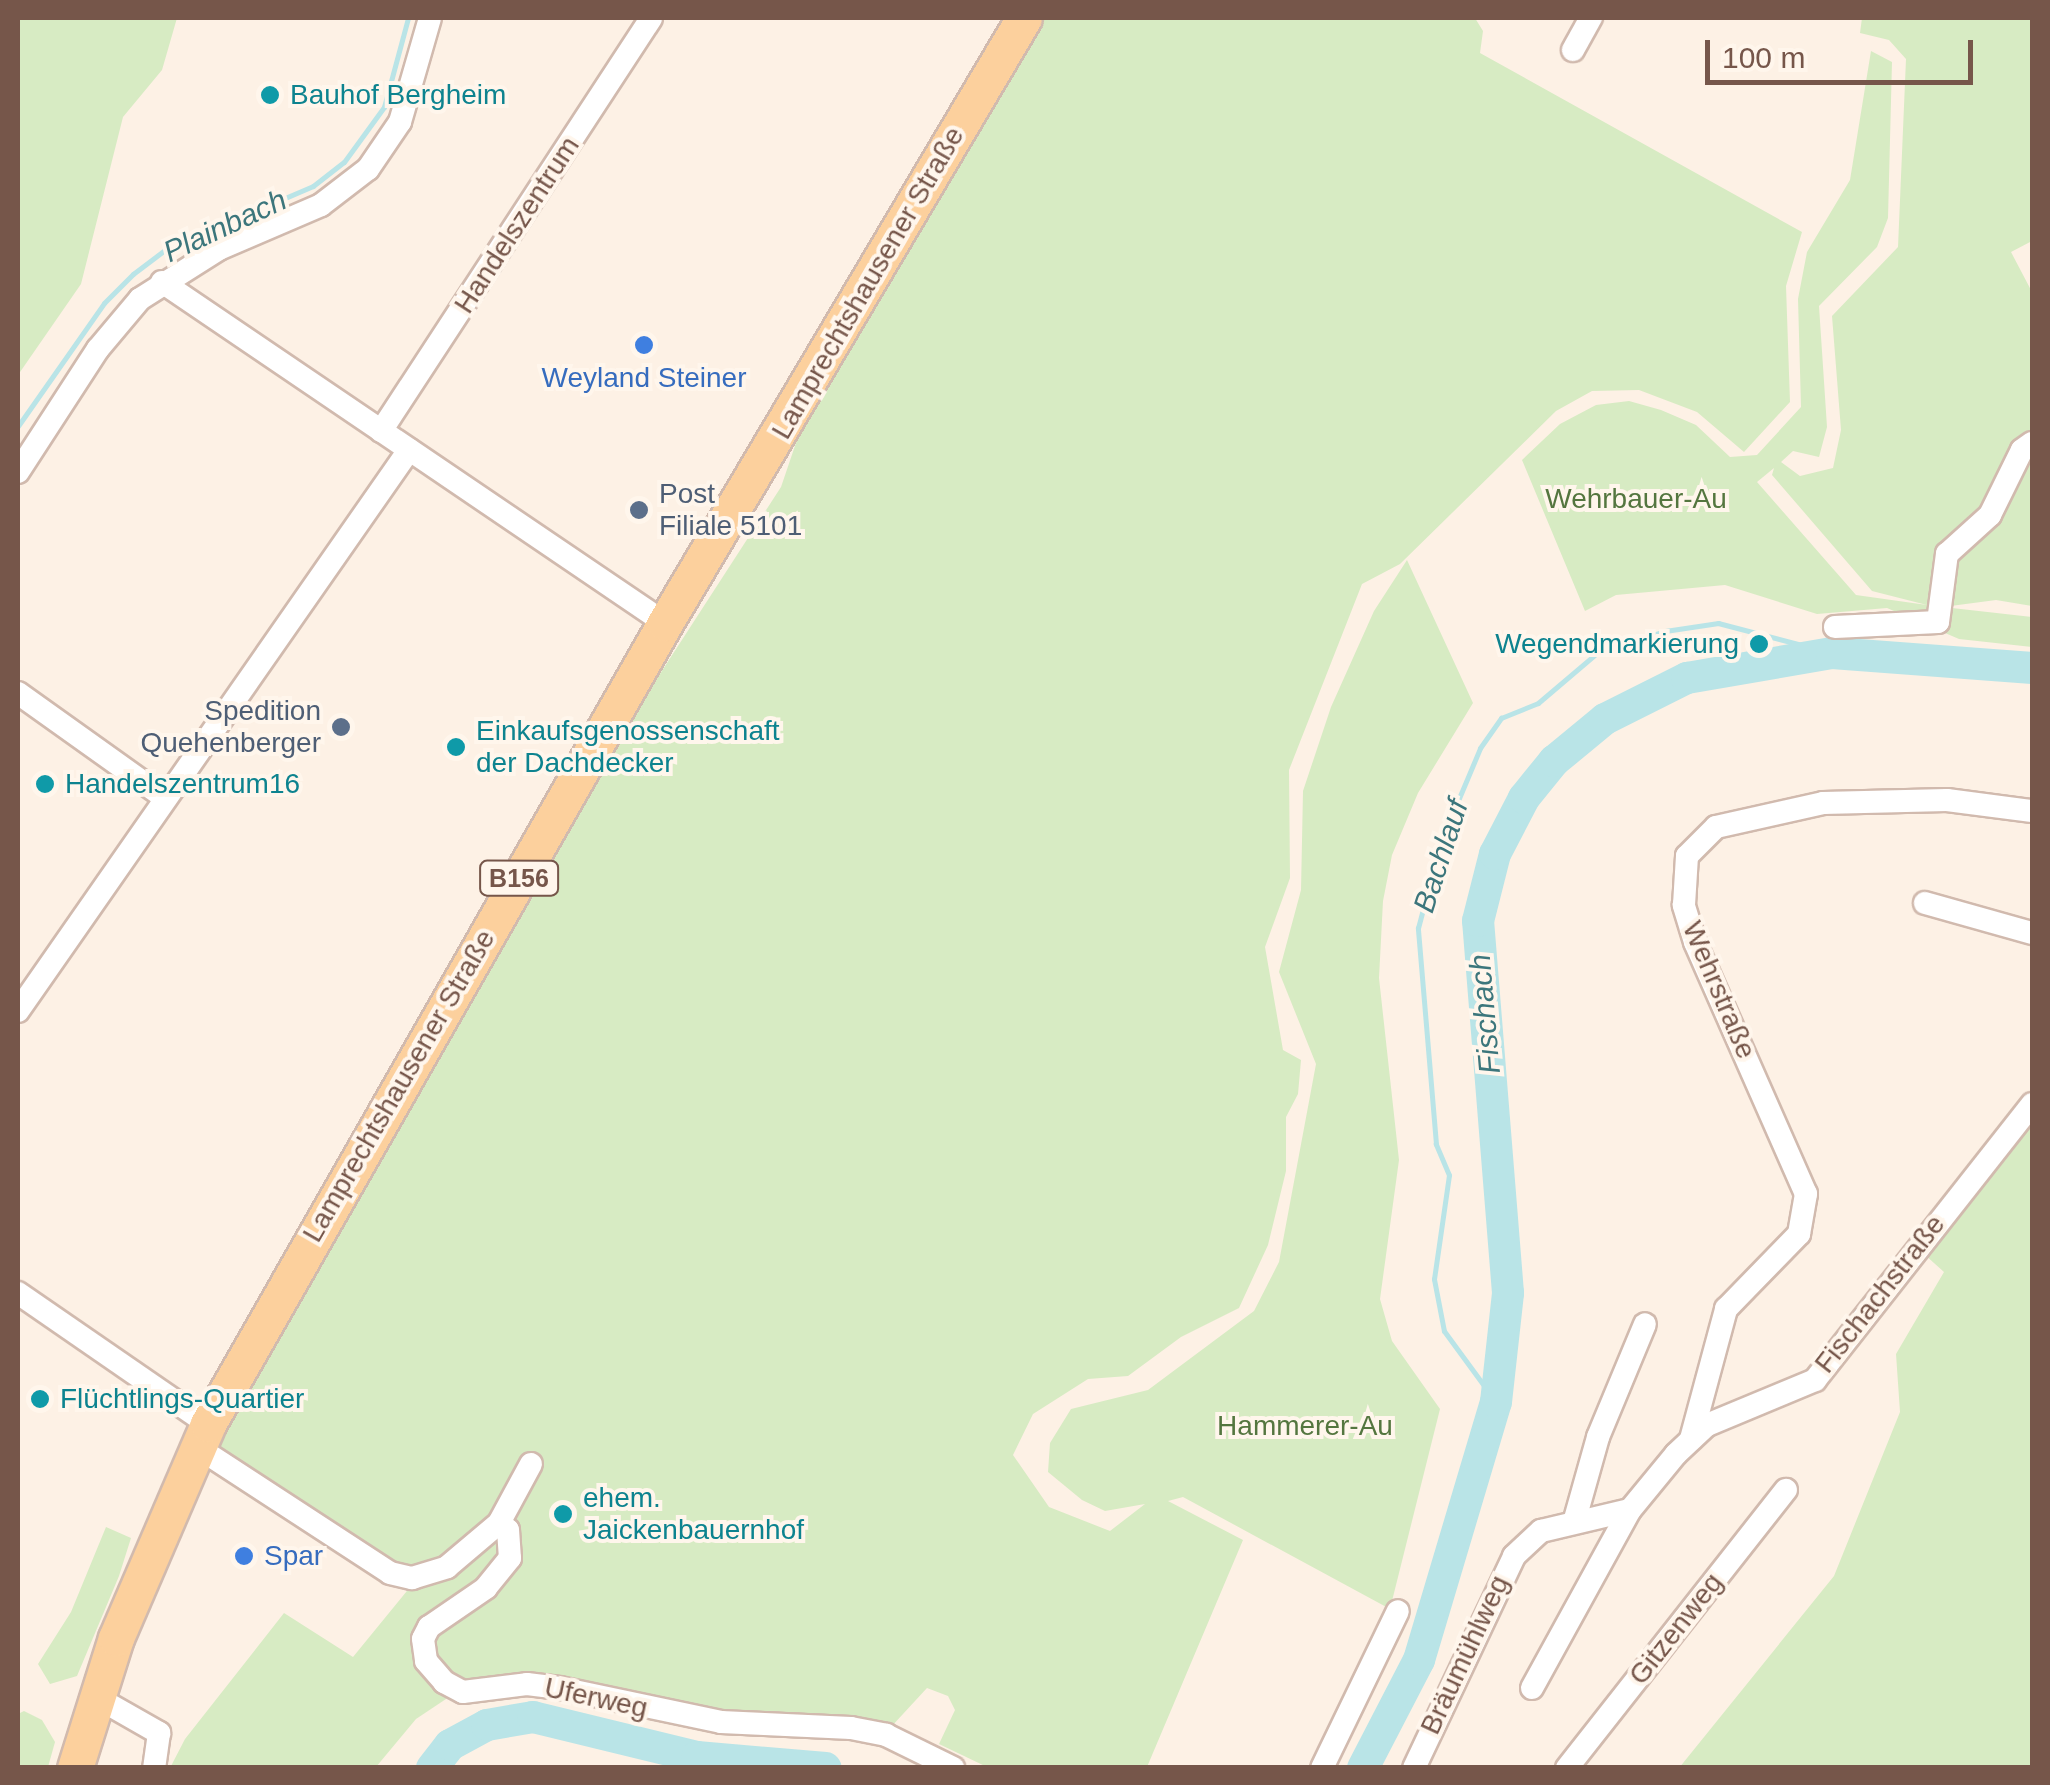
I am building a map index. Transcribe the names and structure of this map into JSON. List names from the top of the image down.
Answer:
{
  "streets": {
    "main road": ["Lamprechtshausener Straße", "B156"],
    "street": [
      "Handelszentrum",
      "Wehrstraße",
      "Fischachstraße",
      "Gitzenweg",
      "Bräumühlweg",
      "Uferweg"
    ]
  },
  "crossings": [
    ["Wehrstraße", "Fischachstraße"],
    ["Fischachstraße", "Bräumühlweg"]
  ],
  "water": ["Plainbach", "Bachlauf", "Fischach"],
  "parks": ["Wehrbauer-Au", "Hammerer-Au"],
  "places": [
    "Bauhof Bergheim",
    "Weyland Steiner",
    "Post Filiale 5101",
    "Wegendmarkierung",
    "Spedition Quehenberger",
    "Einkaufsgenossenschaft der Dachdecker",
    "Handelszentrum16",
    "Flüchtlings-Quartier",
    "ehem. Jaickenbauernhof",
    "Spar"
  ],
  "scale_bar": "100 m"
}
